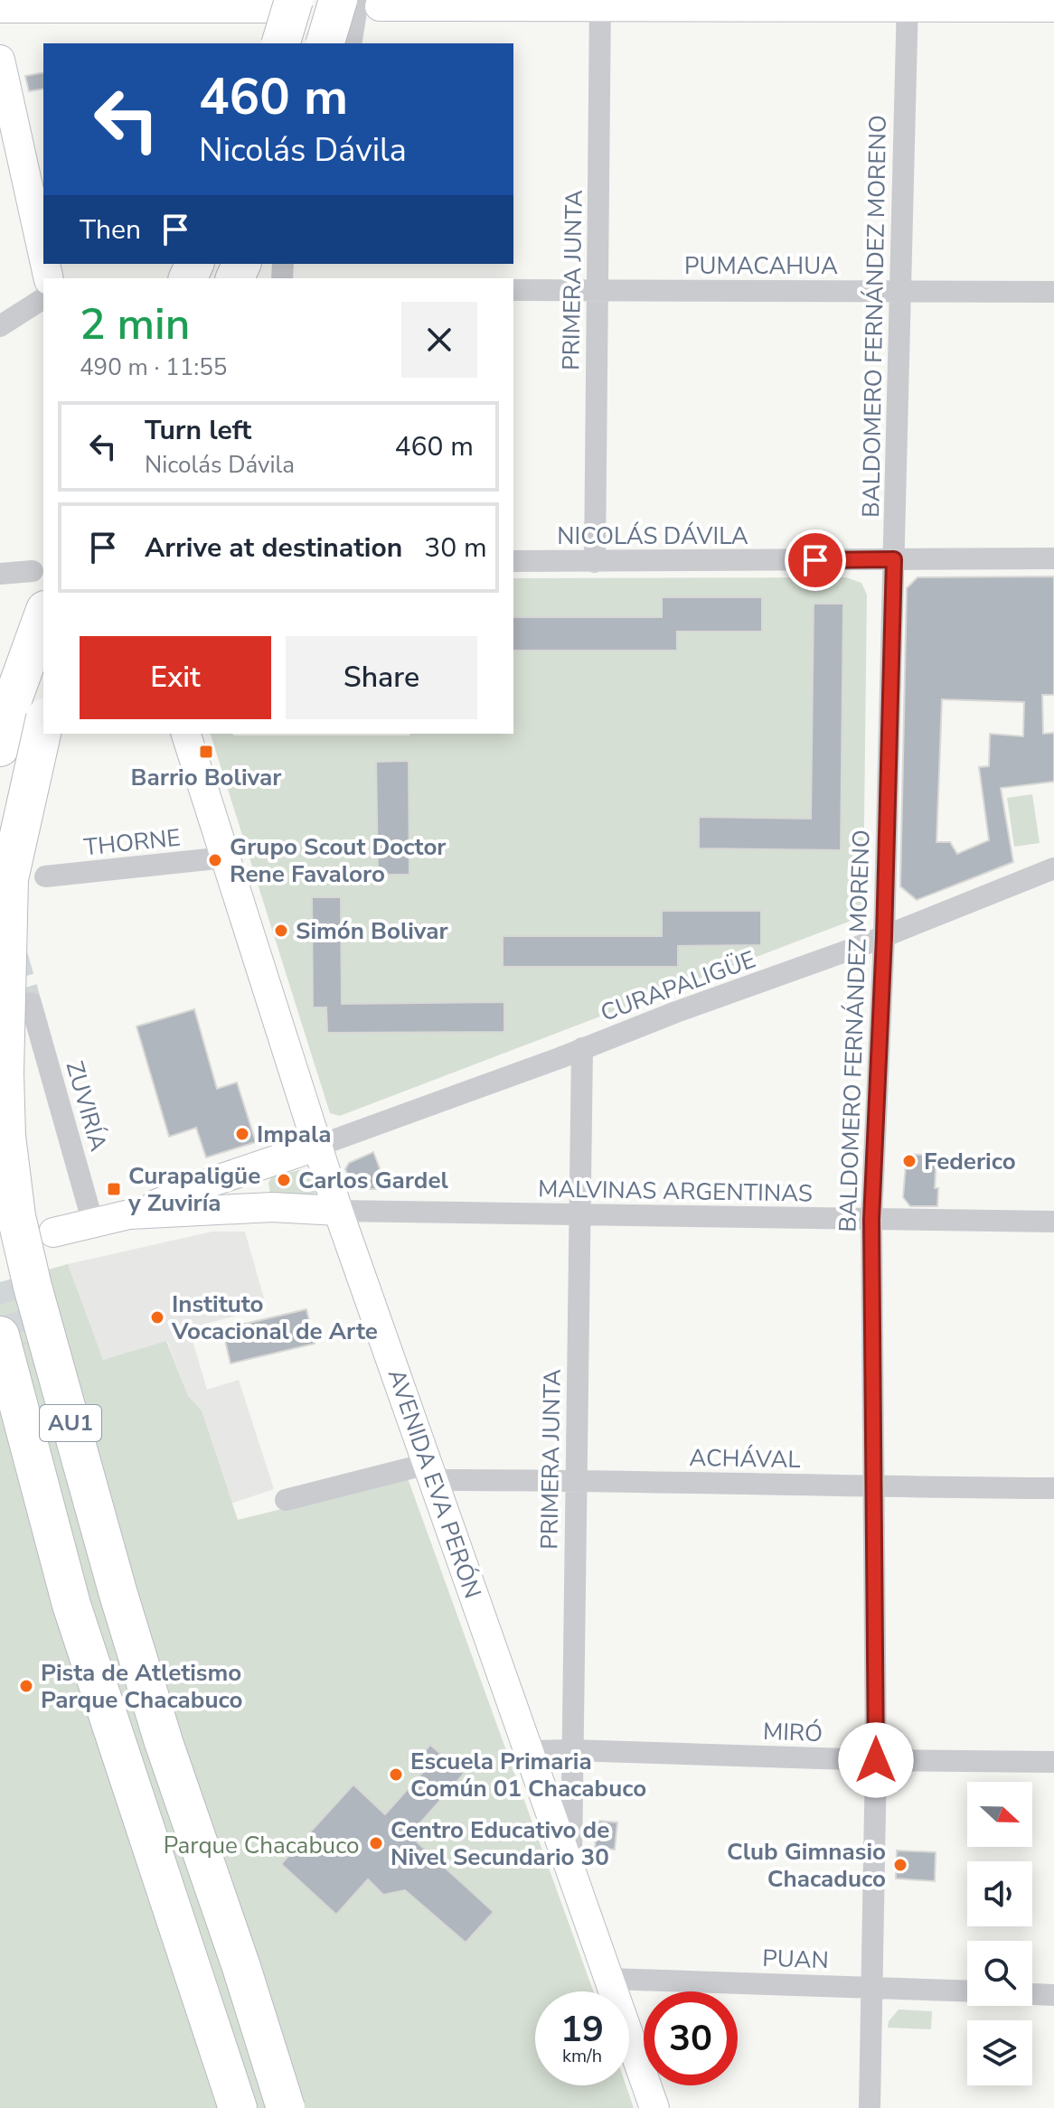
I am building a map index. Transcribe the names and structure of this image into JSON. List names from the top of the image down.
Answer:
{
  "streets": {
    "highway": ["AU1"],
    "main road": ["AVENIDA EVA PERÓN"],
    "street": [
      "PUMACAHUA",
      "PRIMERA JUNTA",
      "BALDOMERO FERNÁNDEZ MORENO",
      "NICOLÁS DÁVILA",
      "THORNE",
      "CURAPALIGÜE",
      "ZUVIRÍA",
      "MALVINAS ARGENTINAS",
      "ACHÁVAL",
      "MIRÓ",
      "PUAN"
    ]
  },
  "crossings": [
    ["PUMACAHUA", "PRIMERA JUNTA"],
    ["PUMACAHUA", "BALDOMERO FERNÁNDEZ MORENO"],
    ["PRIMERA JUNTA", "NICOLÁS DÁVILA"],
    ["PRIMERA JUNTA", "CURAPALIGÜE"],
    ["PRIMERA JUNTA", "MALVINAS ARGENTINAS"],
    ["PRIMERA JUNTA", "ACHÁVAL"],
    ["PRIMERA JUNTA", "AVENIDA EVA PERÓN"],
    ["PRIMERA JUNTA", "MIRÓ"],
    ["BALDOMERO FERNÁNDEZ MORENO", "NICOLÁS DÁVILA"],
    ["BALDOMERO FERNÁNDEZ MORENO", "CURAPALIGÜE"],
    ["BALDOMERO FERNÁNDEZ MORENO", "MALVINAS ARGENTINAS"],
    ["BALDOMERO FERNÁNDEZ MORENO", "ACHÁVAL"],
    ["BALDOMERO FERNÁNDEZ MORENO", "MIRÓ"],
    ["BALDOMERO FERNÁNDEZ MORENO", "PUAN"],
    ["THORNE", "AVENIDA EVA PERÓN"],
    ["CURAPALIGÜE", "AVENIDA EVA PERÓN"],
    ["MALVINAS ARGENTINAS", "AVENIDA EVA PERÓN"],
    ["ACHÁVAL", "AVENIDA EVA PERÓN"],
    ["AVENIDA EVA PERÓN", "MIRÓ"],
    ["AVENIDA EVA PERÓN", "PUAN"]
  ],
  "parks": ["Parque Chacabuco"],
  "places": {
    "transit": ["Barrio Bolivar", "Curapaligüe y Zuviría"],
    "other": [
      "Grupo Scout Doctor Rene Favaloro",
      "Simón Bolivar",
      "Impala",
      "Federico",
      "Carlos Gardel",
      "Instituto Vocacional de Arte",
      "Pista de Atletismo Parque Chacabuco",
      "Escuela Primaria Común 01 Chacabuco",
      "Centro Educativo de Nivel Secundario 30",
      "Club Gimnasio Chacaduco"
    ]
  },
  "north": "right",
  "page": {
    "turn": ["460 m", "Nicolás Dávila"],
    "then": "Then",
    "heading": ["2 min", "490 m · 11:55"],
    "list": [
      {
        "name": "Turn left",
        "note": "Nicolás Dávila",
        "value": "460 m"
      },
      {
        "name": "Arrive at destination",
        "value": "30 m"
      }
    ],
    "buttons": ["Exit", "Share"],
    "speed": "19 km/h",
    "limit": "30"
  }
}
